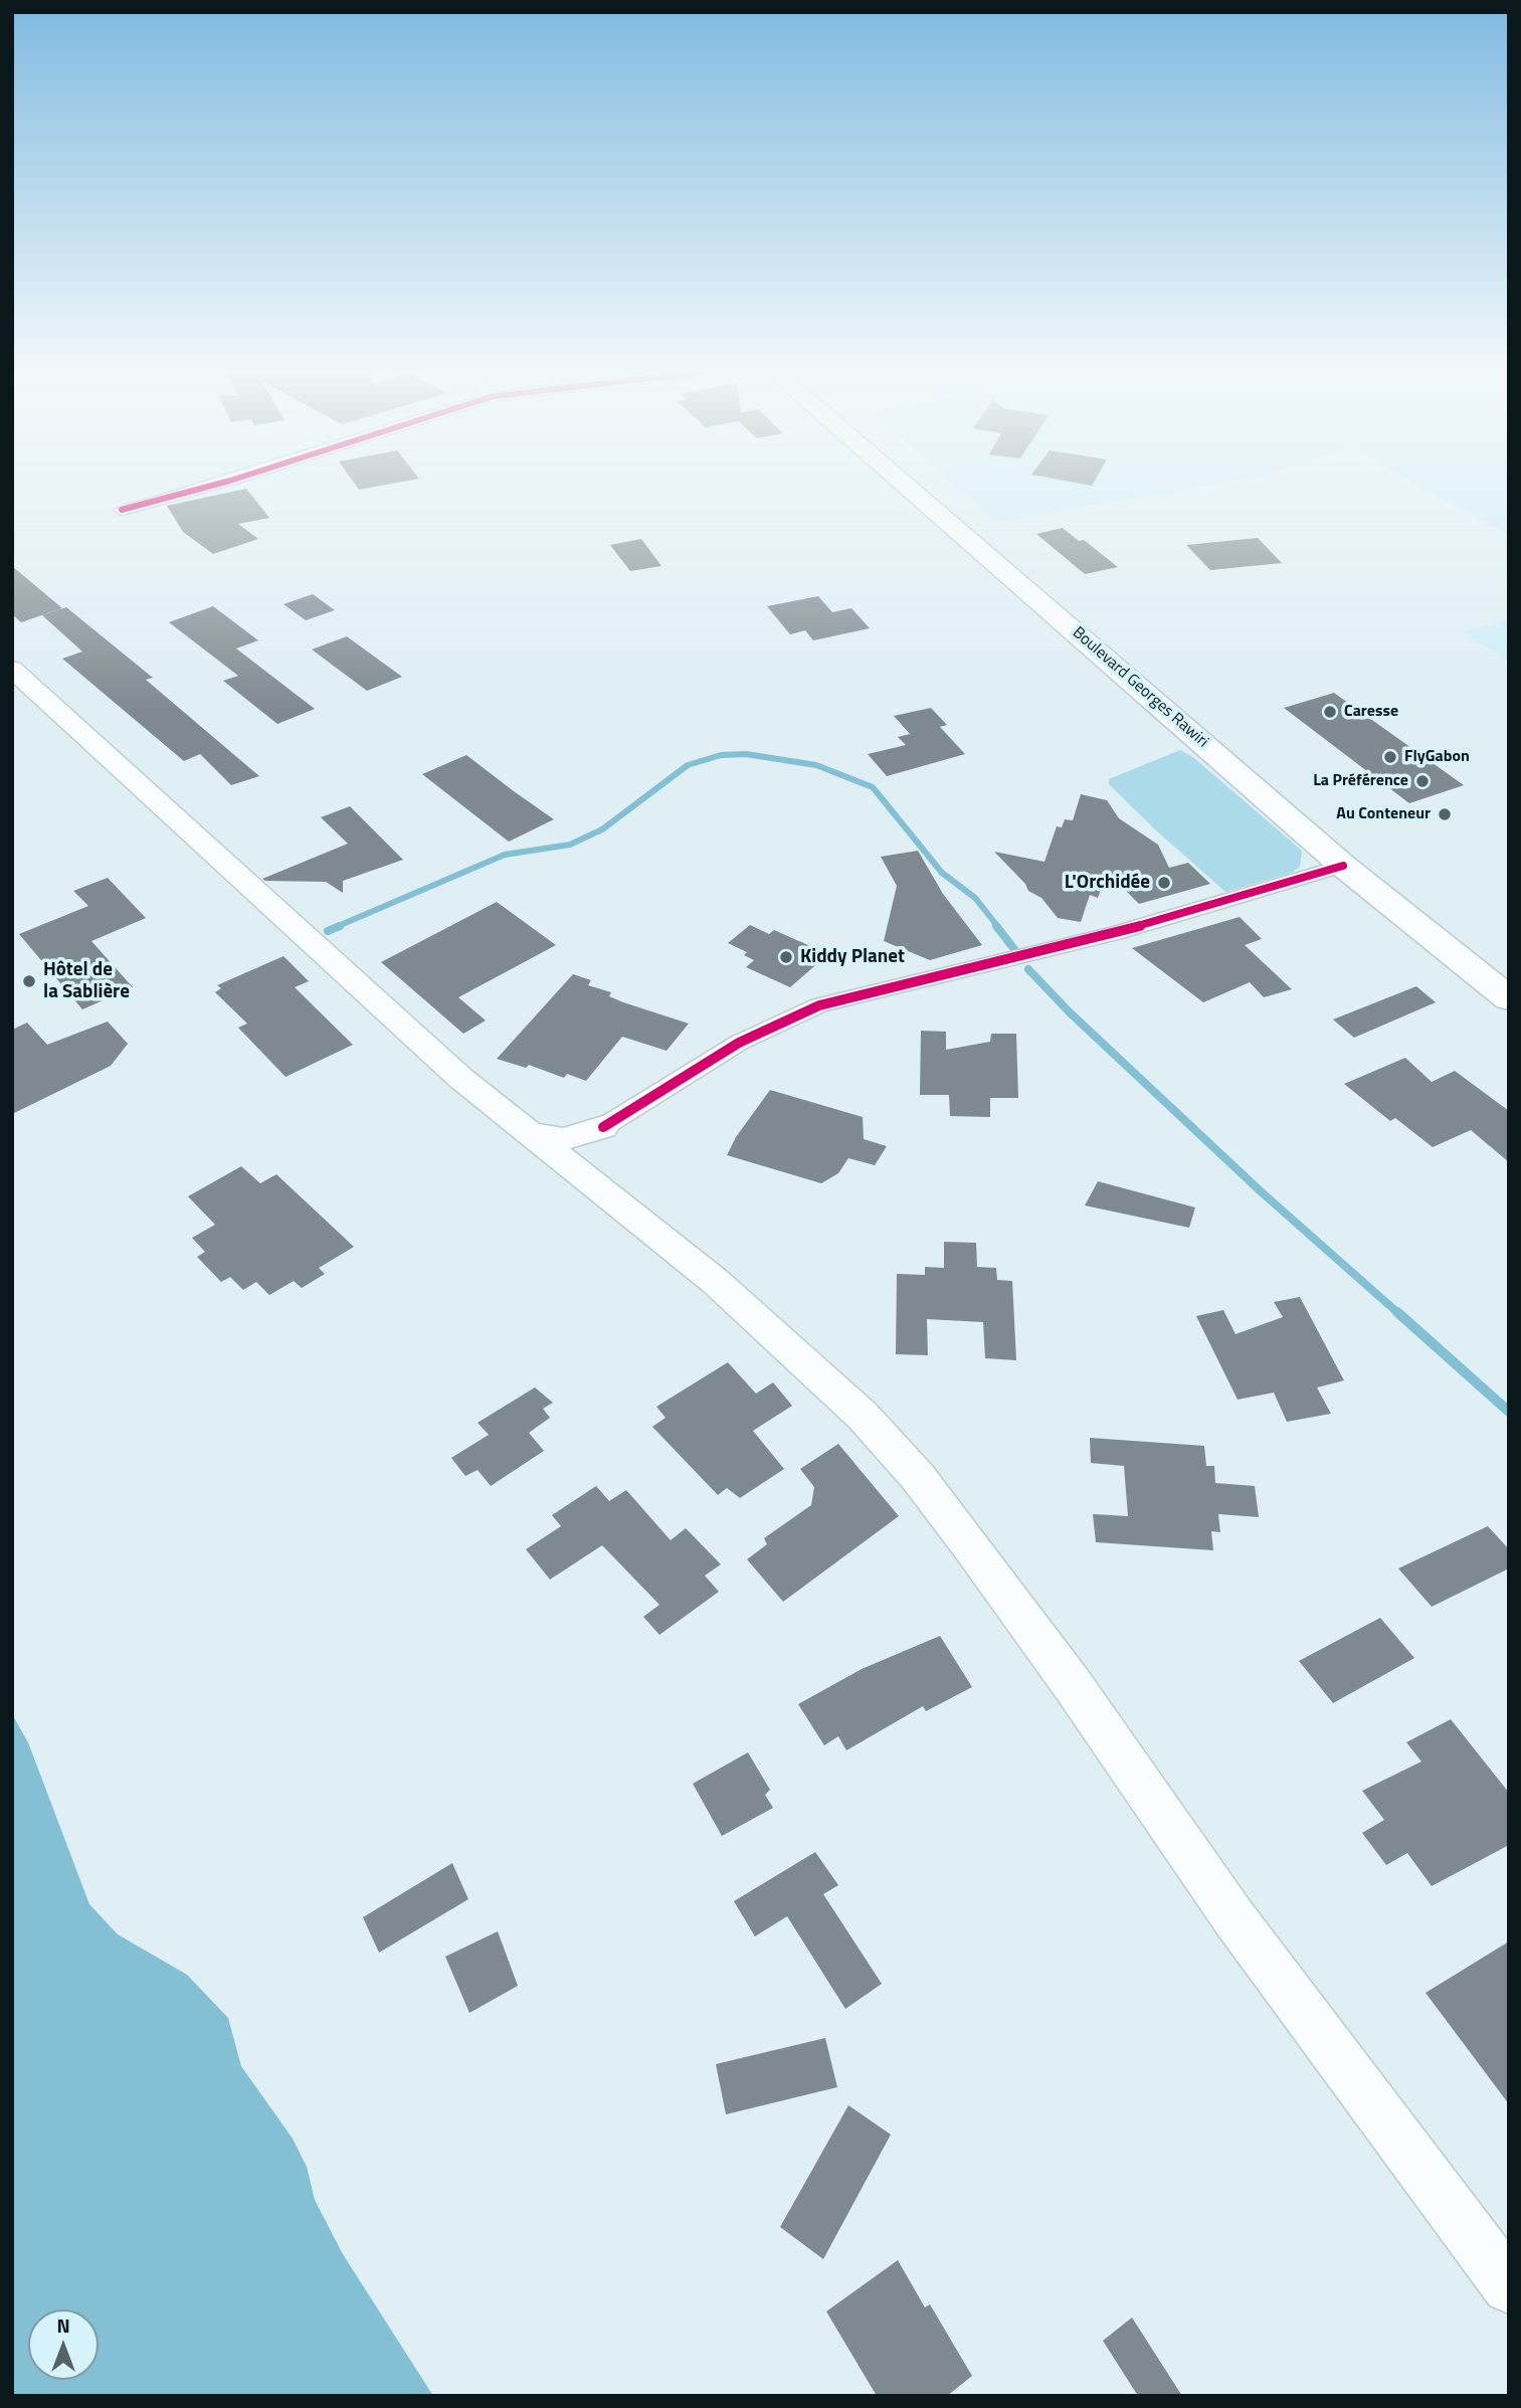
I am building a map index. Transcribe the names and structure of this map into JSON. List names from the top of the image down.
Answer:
{
  "streets": {
    "main road": ["Boulevard Georges Rawiri"]
  },
  "places": [
    "Caresse",
    "FlyGabon",
    "La Préférence",
    "Au Conteneur",
    "L'Orchidée",
    "Kiddy Planet",
    "Hôtel de la Sablière"
  ],
  "north": "top"
}
